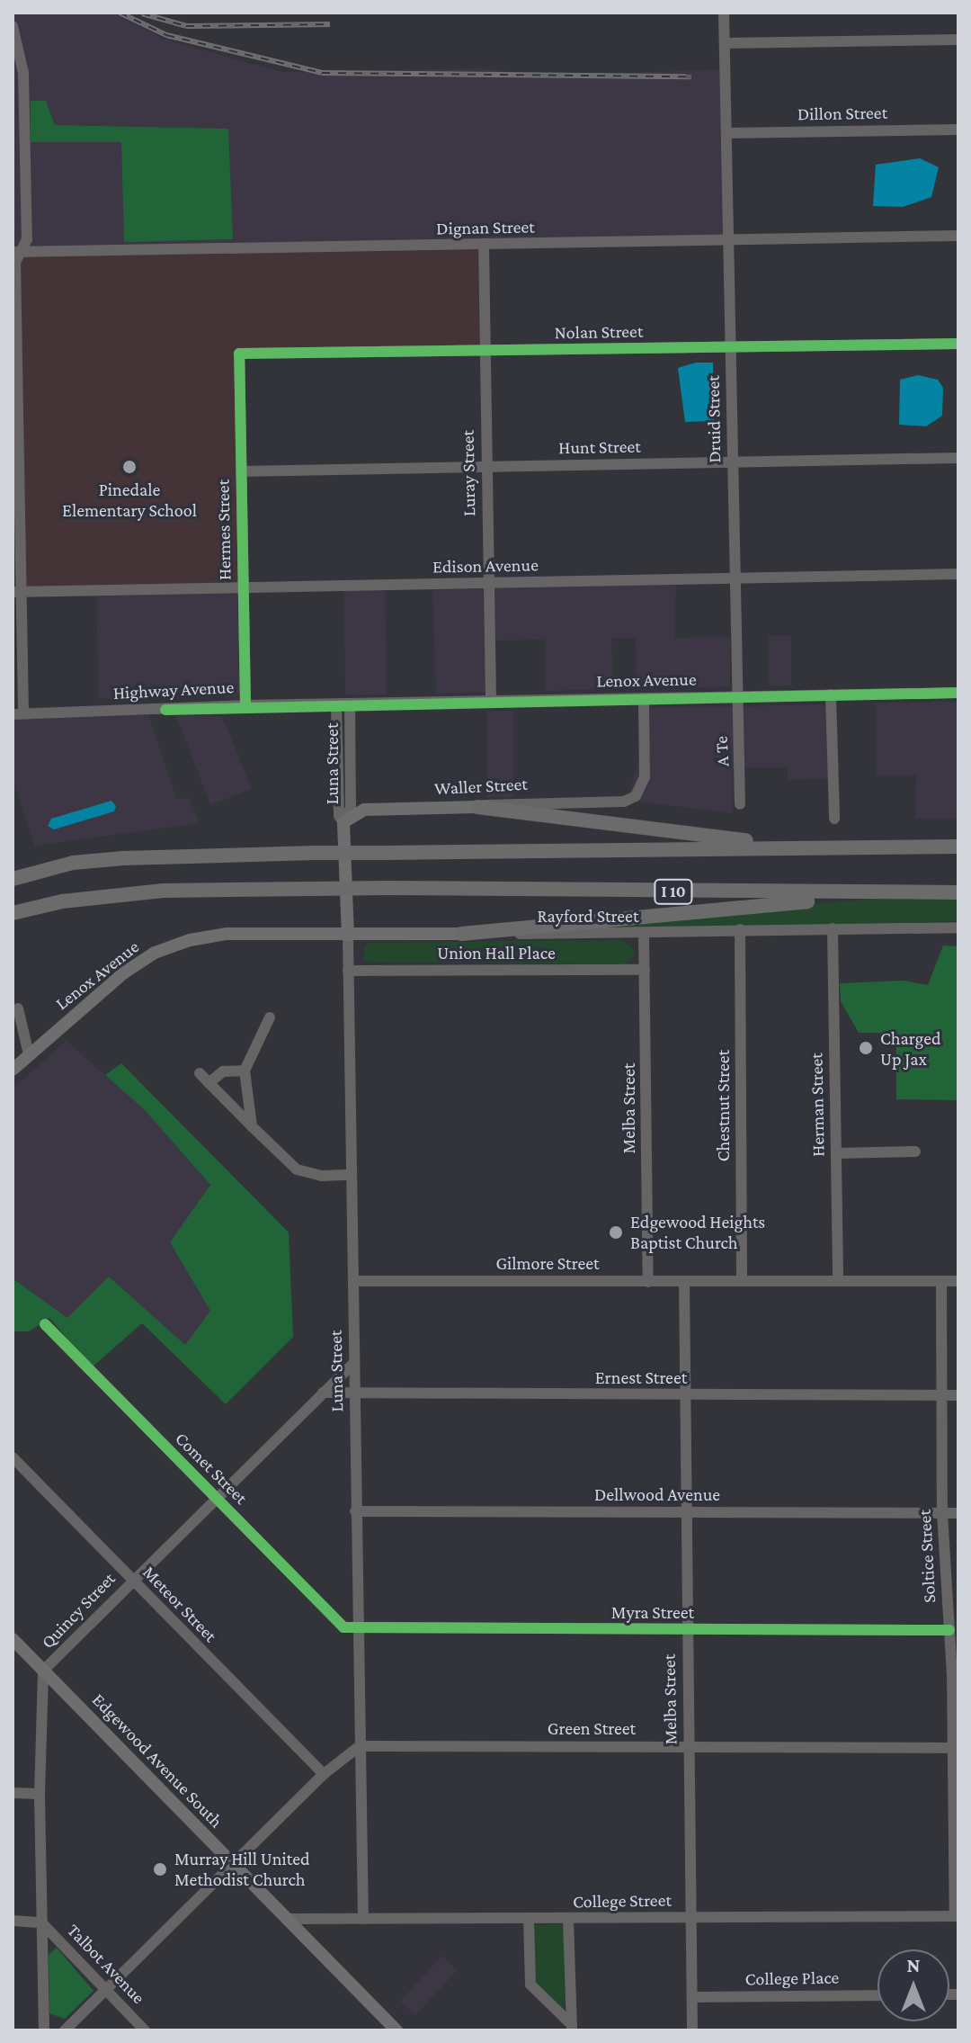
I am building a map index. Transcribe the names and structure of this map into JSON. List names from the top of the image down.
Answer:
{
  "streets": {
    "highway": ["I 10"],
    "main road": [
      "Lenox Avenue",
      "Luna Street",
      "Waller Street",
      "Rayford Street",
      "Edgewood Avenue South"
    ],
    "street": [
      "Dillon Street",
      "Dignan Street",
      "Nolan Street",
      "Druid Street",
      "Hunt Street",
      "Luray Street",
      "Hermes Street",
      "Edison Avenue",
      "Highway Avenue",
      "A Te",
      "Union Hall Place",
      "Herman Street",
      "Chestnut Street",
      "Melba Street",
      "Gilmore Street",
      "Ernest Street",
      "Comet Street",
      "Dellwood Avenue",
      "Soltice Street",
      "Meteor Street",
      "Quincy Street",
      "Myra Street",
      "Green Street",
      "College Street",
      "Talbot Avenue",
      "College Place"
    ]
  },
  "crossings": [
    ["Dillon Street", "Druid Street"],
    ["Dignan Street", "Druid Street"],
    ["Dignan Street", "Luray Street"],
    ["Nolan Street", "Druid Street"],
    ["Nolan Street", "Luray Street"],
    ["Nolan Street", "Hermes Street"],
    ["Druid Street", "Hunt Street"],
    ["Druid Street", "Edison Avenue"],
    ["Druid Street", "Lenox Avenue"],
    ["Druid Street", "A Te"],
    ["Hunt Street", "Luray Street"],
    ["Hunt Street", "Hermes Street"],
    ["Luray Street", "Edison Avenue"],
    ["Luray Street", "Lenox Avenue"],
    ["Hermes Street", "Edison Avenue"],
    ["Hermes Street", "Highway Avenue"],
    ["Lenox Avenue", "Highway Avenue"],
    ["Lenox Avenue", "A Te"],
    ["Lenox Avenue", "Luna Street"],
    ["Lenox Avenue", "Waller Street"],
    ["Lenox Avenue", "Rayford Street"],
    ["Highway Avenue", "Luna Street"],
    ["Luna Street", "Waller Street"],
    ["Luna Street", "Rayford Street"],
    ["Luna Street", "Union Hall Place"],
    ["Luna Street", "Gilmore Street"],
    ["Luna Street", "Ernest Street"],
    ["Luna Street", "Comet Street"],
    ["Luna Street", "Dellwood Avenue"],
    ["Luna Street", "Quincy Street"],
    ["Luna Street", "Myra Street"],
    ["Luna Street", "Green Street"],
    ["Luna Street", "College Street"],
    ["Rayford Street", "Herman Street"],
    ["Rayford Street", "Chestnut Street"],
    ["Rayford Street", "Melba Street"],
    ["Union Hall Place", "Melba Street"],
    ["Herman Street", "Gilmore Street"],
    ["Chestnut Street", "Gilmore Street"],
    ["Melba Street", "Gilmore Street"],
    ["Melba Street", "Ernest Street"],
    ["Melba Street", "Dellwood Avenue"],
    ["Melba Street", "Myra Street"],
    ["Melba Street", "Green Street"],
    ["Melba Street", "College Street"],
    ["Melba Street", "College Place"],
    ["Gilmore Street", "Soltice Street"],
    ["Ernest Street", "Soltice Street"],
    ["Ernest Street", "Quincy Street"],
    ["Comet Street", "Quincy Street"],
    ["Comet Street", "Myra Street"],
    ["Dellwood Avenue", "Soltice Street"],
    ["Soltice Street", "Myra Street"],
    ["Soltice Street", "Green Street"],
    ["Soltice Street", "College Street"],
    ["Meteor Street", "Quincy Street"],
    ["Quincy Street", "Edgewood Avenue South"],
    ["Edgewood Avenue South", "College Street"]
  ],
  "places": [
    "Pinedale Elementary School",
    "Charged Up Jax",
    "Edgewood Heights Baptist Church",
    "Murray Hill United Methodist Church"
  ],
  "north": "top"
}
